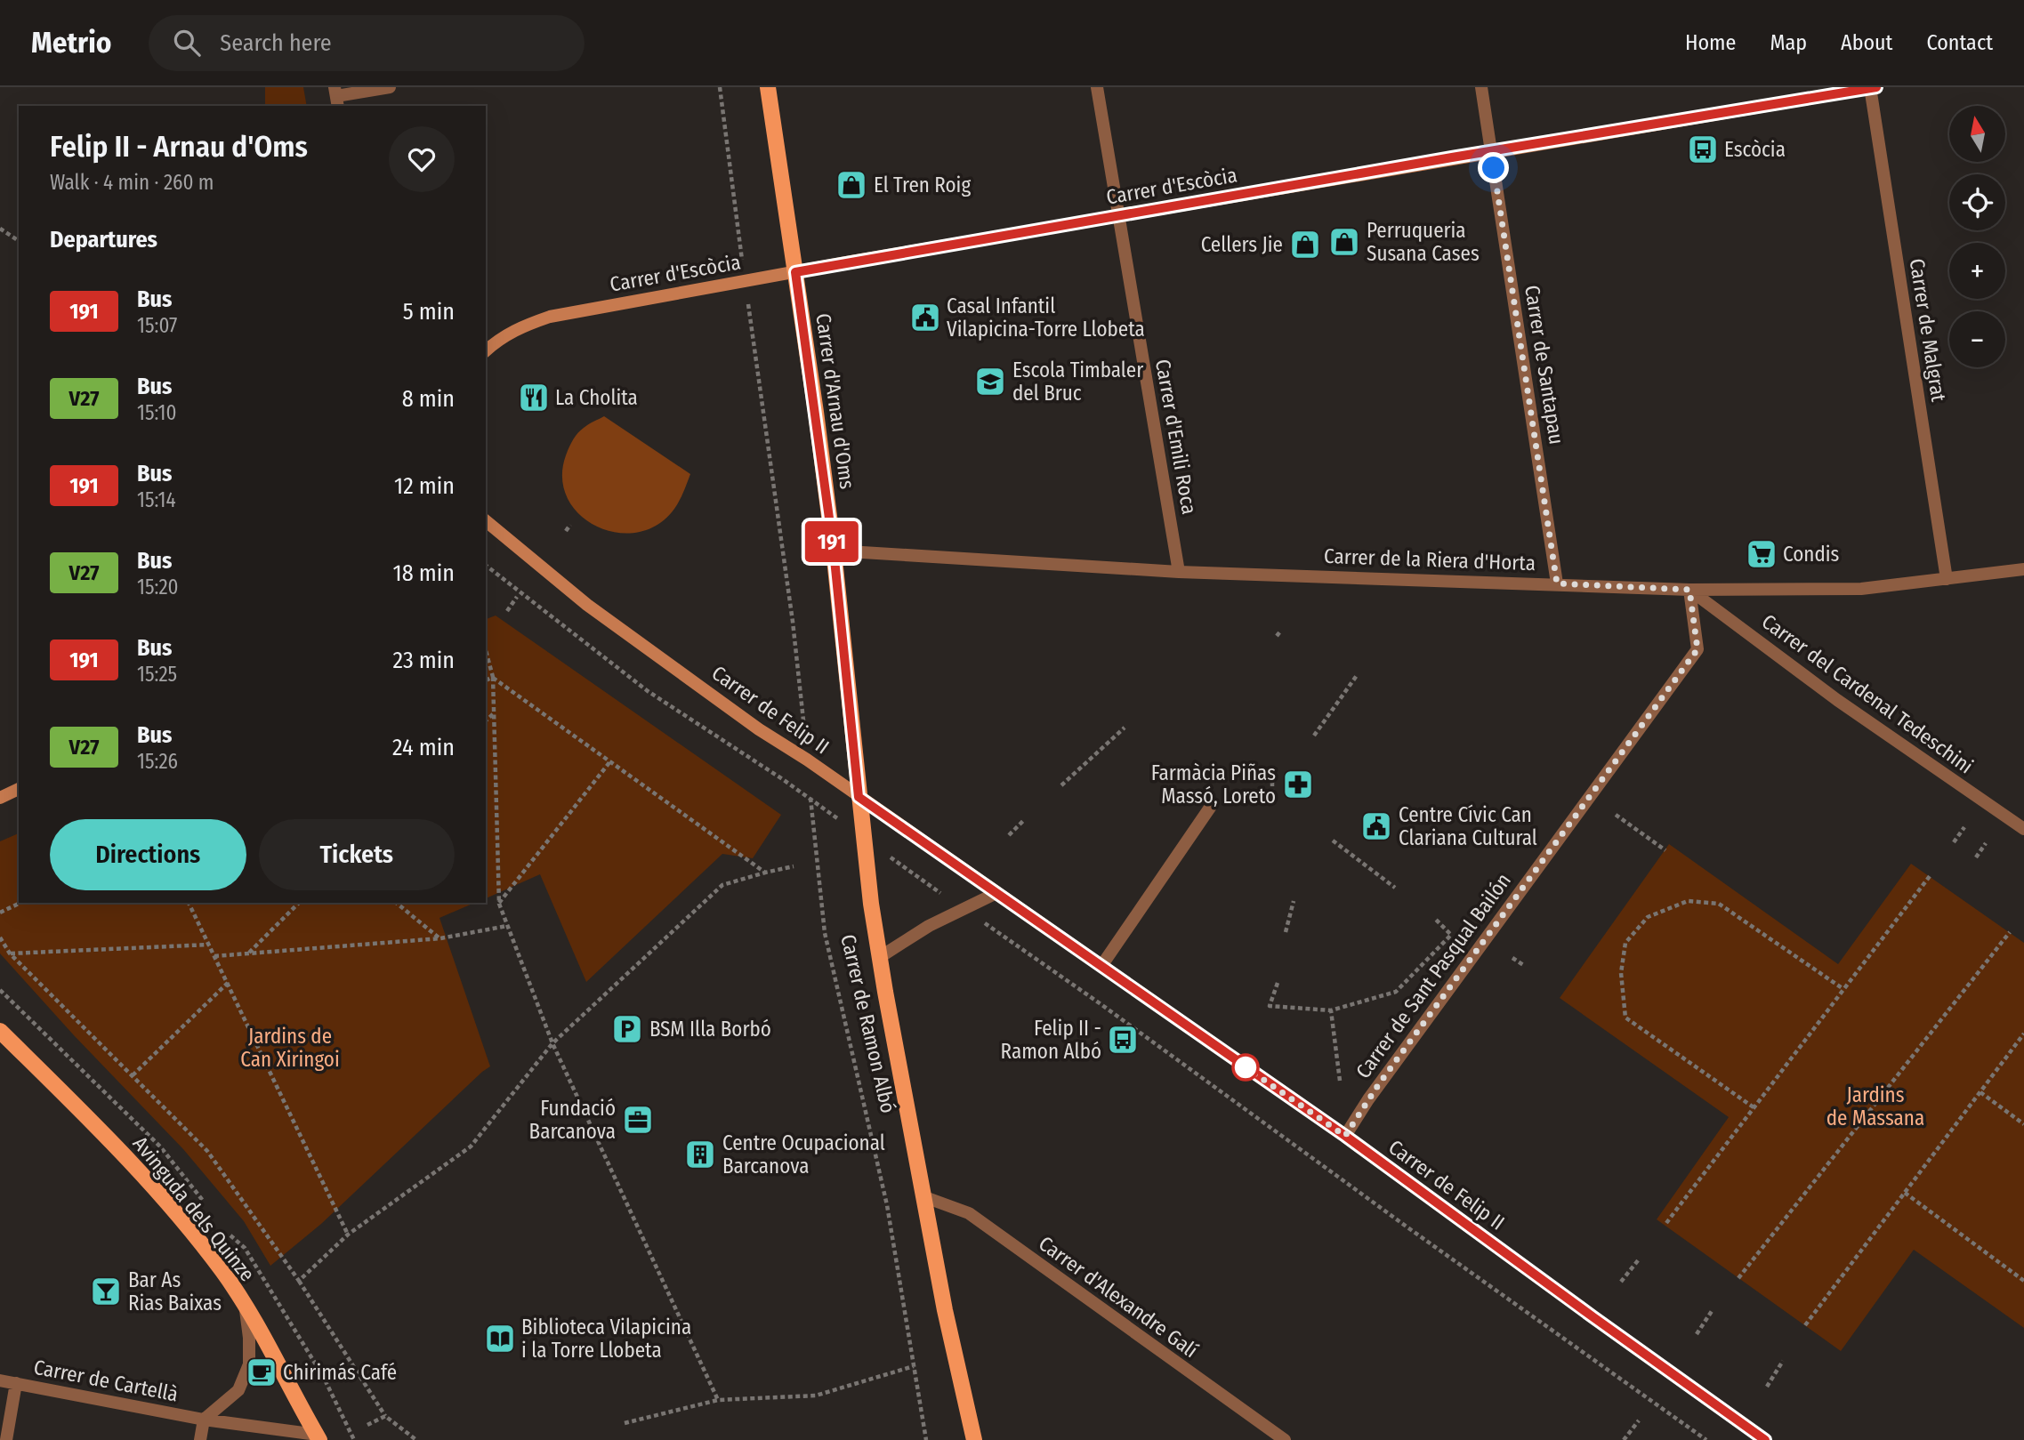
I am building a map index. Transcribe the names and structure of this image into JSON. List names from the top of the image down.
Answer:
{
  "streets": {
    "main road": [
      "Carrer d'Escòcia",
      "Carrer d'Arnau d'Oms",
      "Carrer de Felip II",
      "Carrer de Ramon Albó",
      "Avinguda dels Quinze"
    ],
    "street": [
      "Carrer de Malgrat",
      "Carrer de Santapau",
      "Carrer d'Emili Roca",
      "Carrer de la Riera d'Horta",
      "Carrer del Cardenal Tedeschini",
      "Carrer de Sant Pasqual Bailón",
      "Carrer d'Alexandre Galí",
      "Carrer de Cartellà"
    ]
  },
  "crossings": [
    ["Carrer d'Escòcia", "Carrer de Malgrat"],
    ["Carrer d'Escòcia", "Carrer de Santapau"],
    ["Carrer d'Escòcia", "Carrer d'Arnau d'Oms"],
    ["Carrer d'Escòcia", "Carrer d'Emili Roca"],
    ["Carrer de Malgrat", "Carrer de la Riera d'Horta"],
    ["Carrer de Santapau", "Carrer de la Riera d'Horta"],
    ["Carrer d'Arnau d'Oms", "Carrer de la Riera d'Horta"],
    ["Carrer d'Arnau d'Oms", "Carrer de Felip II"],
    ["Carrer d'Arnau d'Oms", "Carrer de Ramon Albó"],
    ["Carrer d'Emili Roca", "Carrer de la Riera d'Horta"],
    ["Carrer de la Riera d'Horta", "Carrer del Cardenal Tedeschini"],
    ["Carrer de la Riera d'Horta", "Carrer de Sant Pasqual Bailón"],
    ["Carrer del Cardenal Tedeschini", "Carrer de Sant Pasqual Bailón"],
    ["Carrer de Felip II", "Carrer de Sant Pasqual Bailón"],
    ["Carrer de Felip II", "Carrer de Ramon Albó"],
    ["Carrer de Ramon Albó", "Carrer d'Alexandre Galí"],
    ["Avinguda dels Quinze", "Carrer de Cartellà"]
  ],
  "parks": ["Jardins de Can Xiringoi", "Jardins de Massana"],
  "places": {
    "bus stop": ["Escòcia", "Felip II - Ramon Albó"],
    "shop": ["El Tren Roig", "Perruqueria Susana Cases", "Cellers Jie"],
    "public building": ["Casal Infantil Vilapicina-Torre Llobeta", "Centre Cívic Can Clariana Cultural"],
    "school or university": ["Escola Timbaler del Bruc"],
    "restaurant": ["La Cholita"],
    "supermarket": ["Condis"],
    "pharmacy": ["Farmàcia Piñas Massó, Loreto"],
    "parking": ["BSM Illa Borbó"],
    "office": ["Fundació Barcanova"],
    "building": ["Centre Ocupacional Barcanova"],
    "bar": ["Bar As Rias Baixas"],
    "library": ["Biblioteca Vilapicina i la Torre Llobeta"],
    "cafe": ["Chirimás Café"]
  },
  "lines": ["bus line 191"],
  "north": "top",
  "page": {
    "header": "Metrio",
    "search": "Search here",
    "nav": [
      "Home",
      "Map",
      "About",
      "Contact"
    ],
    "on_map": "191",
    "map_buttons": ["+", "−"],
    "heading": [
      ["Felip II - Arnau d'Oms", "Walk · 4 min · 260 m"],
      "Departures"
    ],
    "list": [
      {
        "mark": "191",
        "name": "Bus",
        "note": "15:07",
        "value": "5 min"
      },
      {
        "mark": "V27",
        "name": "Bus",
        "note": "15:10",
        "value": "8 min"
      },
      {
        "mark": "191",
        "name": "Bus",
        "note": "15:14",
        "value": "12 min"
      },
      {
        "mark": "V27",
        "name": "Bus",
        "note": "15:20",
        "value": "18 min"
      },
      {
        "mark": "191",
        "name": "Bus",
        "note": "15:25",
        "value": "23 min"
      },
      {
        "mark": "V27",
        "name": "Bus",
        "note": "15:26",
        "value": "24 min"
      }
    ],
    "buttons": ["Directions", "Tickets"]
  }
}
